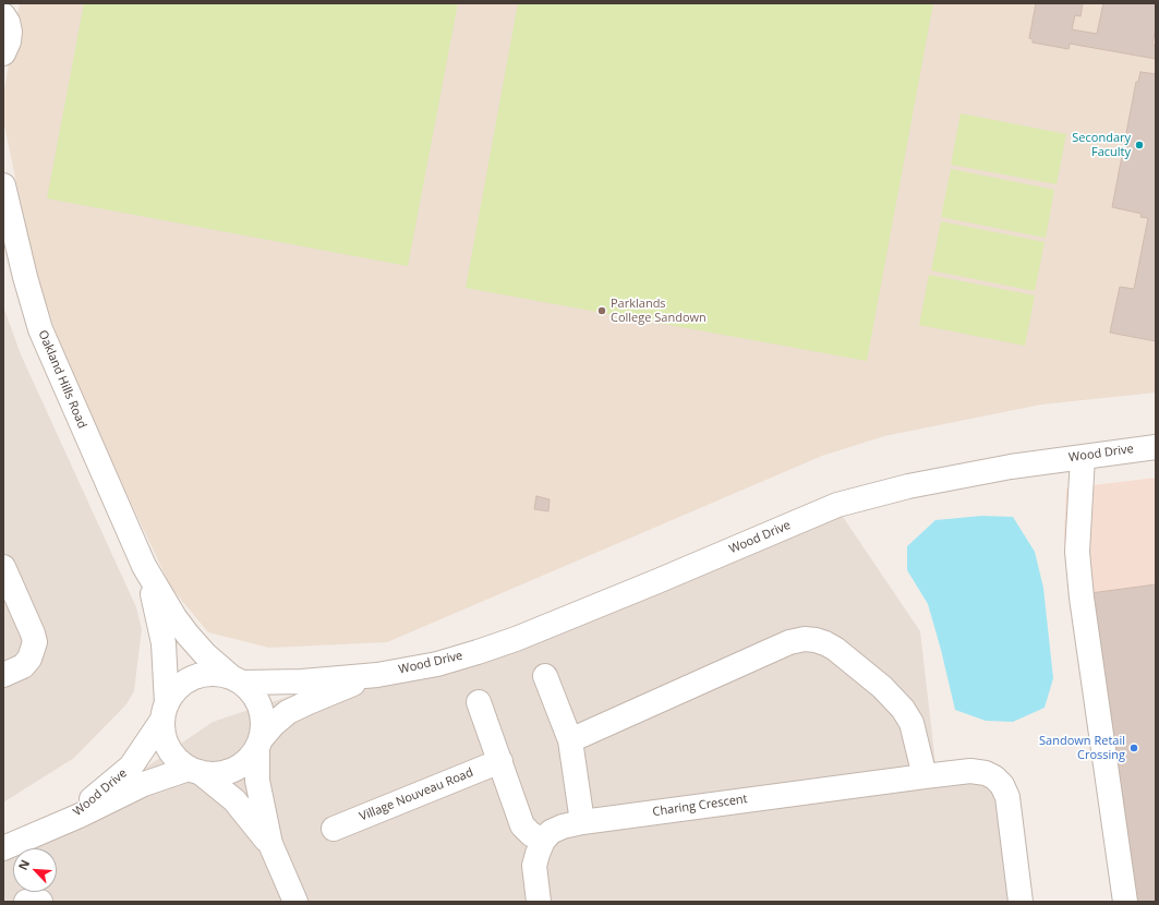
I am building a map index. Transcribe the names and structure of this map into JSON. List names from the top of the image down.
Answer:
{
  "streets": {
    "street": [
      "Oakland Hills Road",
      "Wood Drive",
      "Village Nouveau Road",
      "Charing Crescent"
    ]
  },
  "crossings": [
    ["Oakland Hills Road", "Wood Drive"]
  ],
  "places": ["Secondary Faculty", "Parklands College Sandown", "Sandown Retail Crossing"],
  "north": "top left"
}
